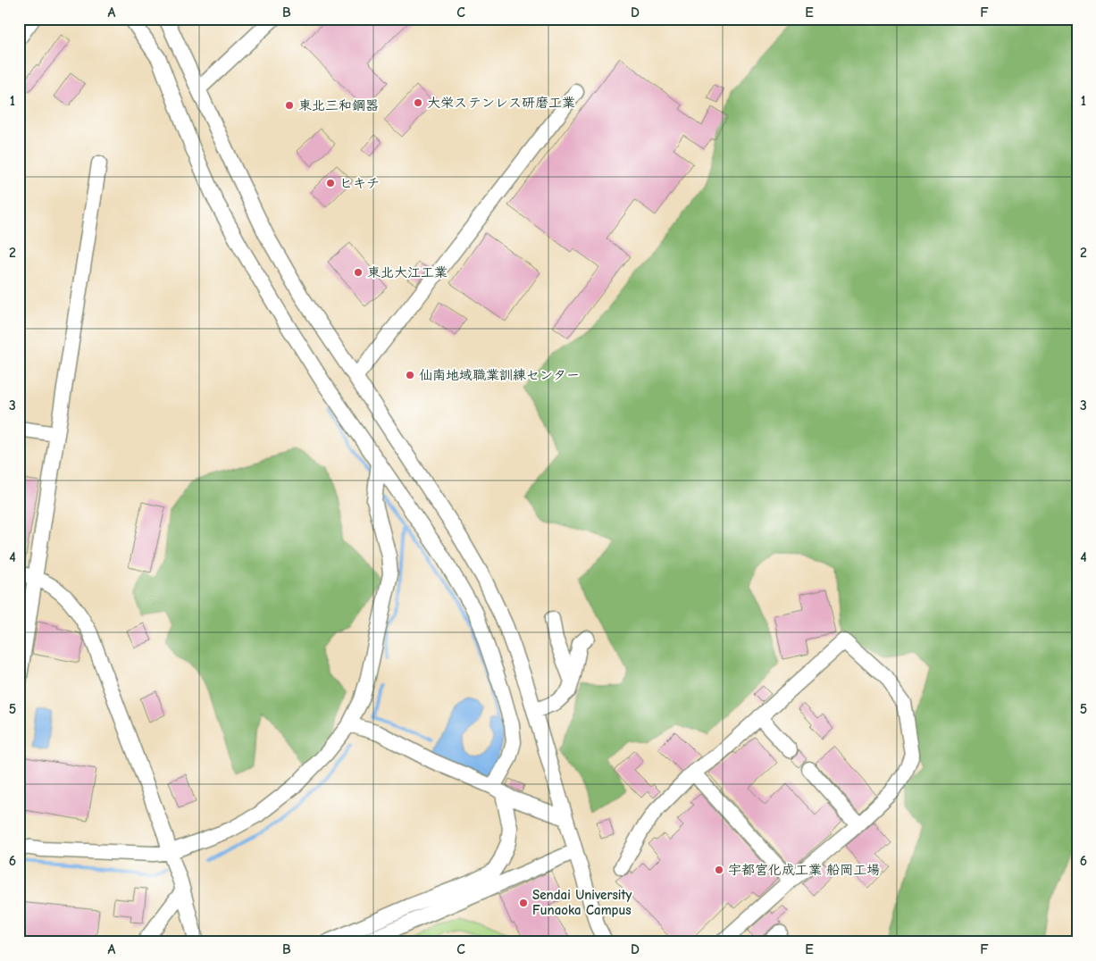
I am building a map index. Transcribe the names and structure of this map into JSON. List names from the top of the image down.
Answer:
{
  "places": [
    "大栄ステンレス研磨工業",
    "東北三和鋼器",
    "ヒキチ",
    "東北大江工業",
    "仙南地域職業訓練センター",
    "宇都宮化成工業 船岡工場",
    "Sendai University Funaoka Campus"
  ],
  "grid": {
    "columns": [
      "A",
      "B",
      "C",
      "D",
      "E",
      "F"
    ],
    "rows": [
      "1",
      "2",
      "3",
      "4",
      "5",
      "6"
    ]
  }
}
